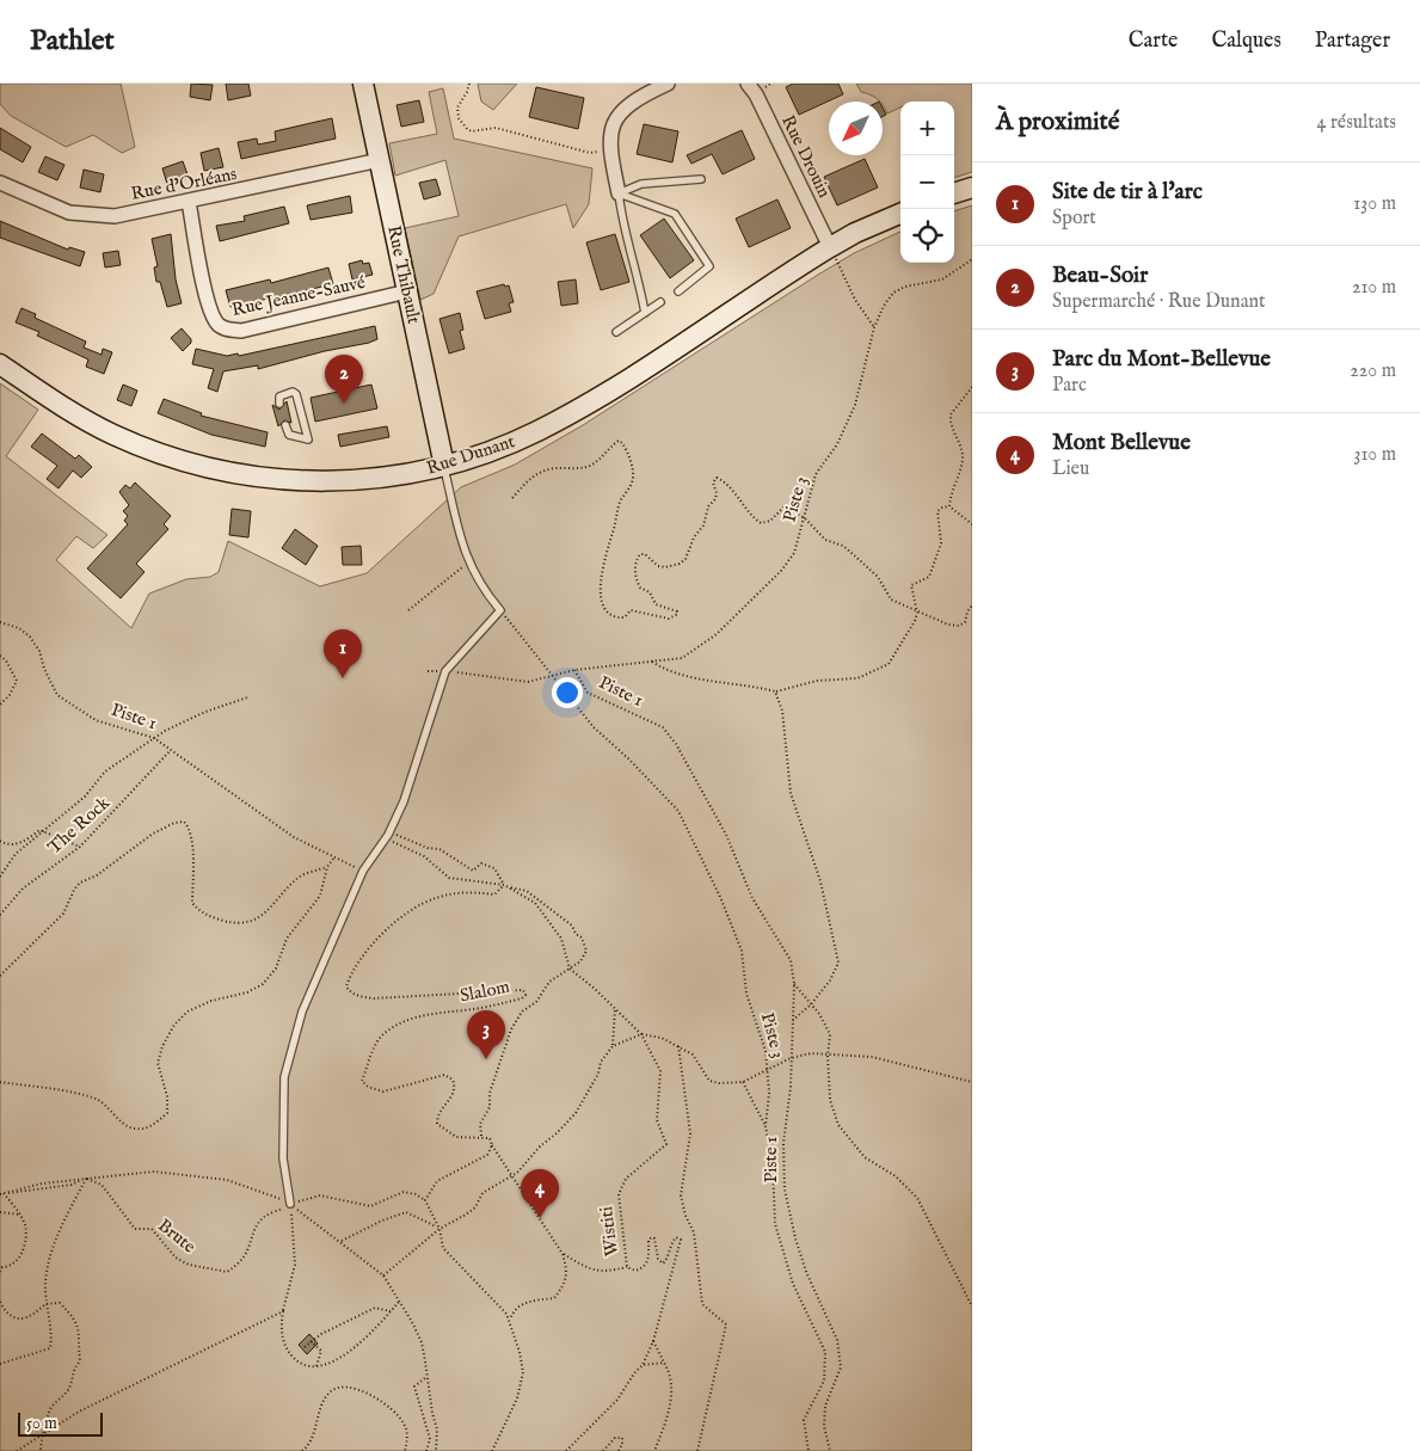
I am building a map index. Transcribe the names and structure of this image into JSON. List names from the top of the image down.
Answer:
{
  "streets": {
    "street": [
      "Rue Drouin",
      "Rue d'Orléans",
      "Rue Thibault",
      "Rue Jeanne-Sauvé",
      "Rue Dunant"
    ],
    "path": [
      "Piste 3",
      "Piste 1",
      "The Rock",
      "Slalom",
      "Wistiti",
      "Brute"
    ]
  },
  "crossings": [
    ["Rue Drouin", "Rue Dunant"],
    ["Rue d'Orléans", "Rue Thibault"],
    ["Rue d'Orléans", "Rue Jeanne-Sauvé"],
    ["Rue Thibault", "Rue Jeanne-Sauvé"],
    ["Rue Thibault", "Rue Dunant"],
    ["Piste 3", "Piste 1"],
    ["Piste 1", "The Rock"]
  ],
  "scale_bar": "50 m",
  "north": "bottom left",
  "page": {
    "header": "Pathlet",
    "nav": ["Carte", "Calques", "Partager"],
    "heading": ["À proximité", "4 résultats"],
    "map_buttons": ["+", "−"],
    "list": [
      {
        "mark": "1",
        "name": "Site de tir à l'arc",
        "note": "Sport",
        "value": "130 m"
      },
      {
        "mark": "2",
        "name": "Beau-Soir",
        "note": "Supermarché · Rue Dunant",
        "value": "210 m"
      },
      {
        "mark": "3",
        "name": "Parc du Mont-Bellevue",
        "note": "Parc",
        "value": "220 m"
      },
      {
        "mark": "4",
        "name": "Mont Bellevue",
        "note": "Lieu",
        "value": "310 m"
      }
    ],
    "pins": [
      "2",
      "1",
      "3",
      "4"
    ],
    "scale": "50 m"
  }
}
